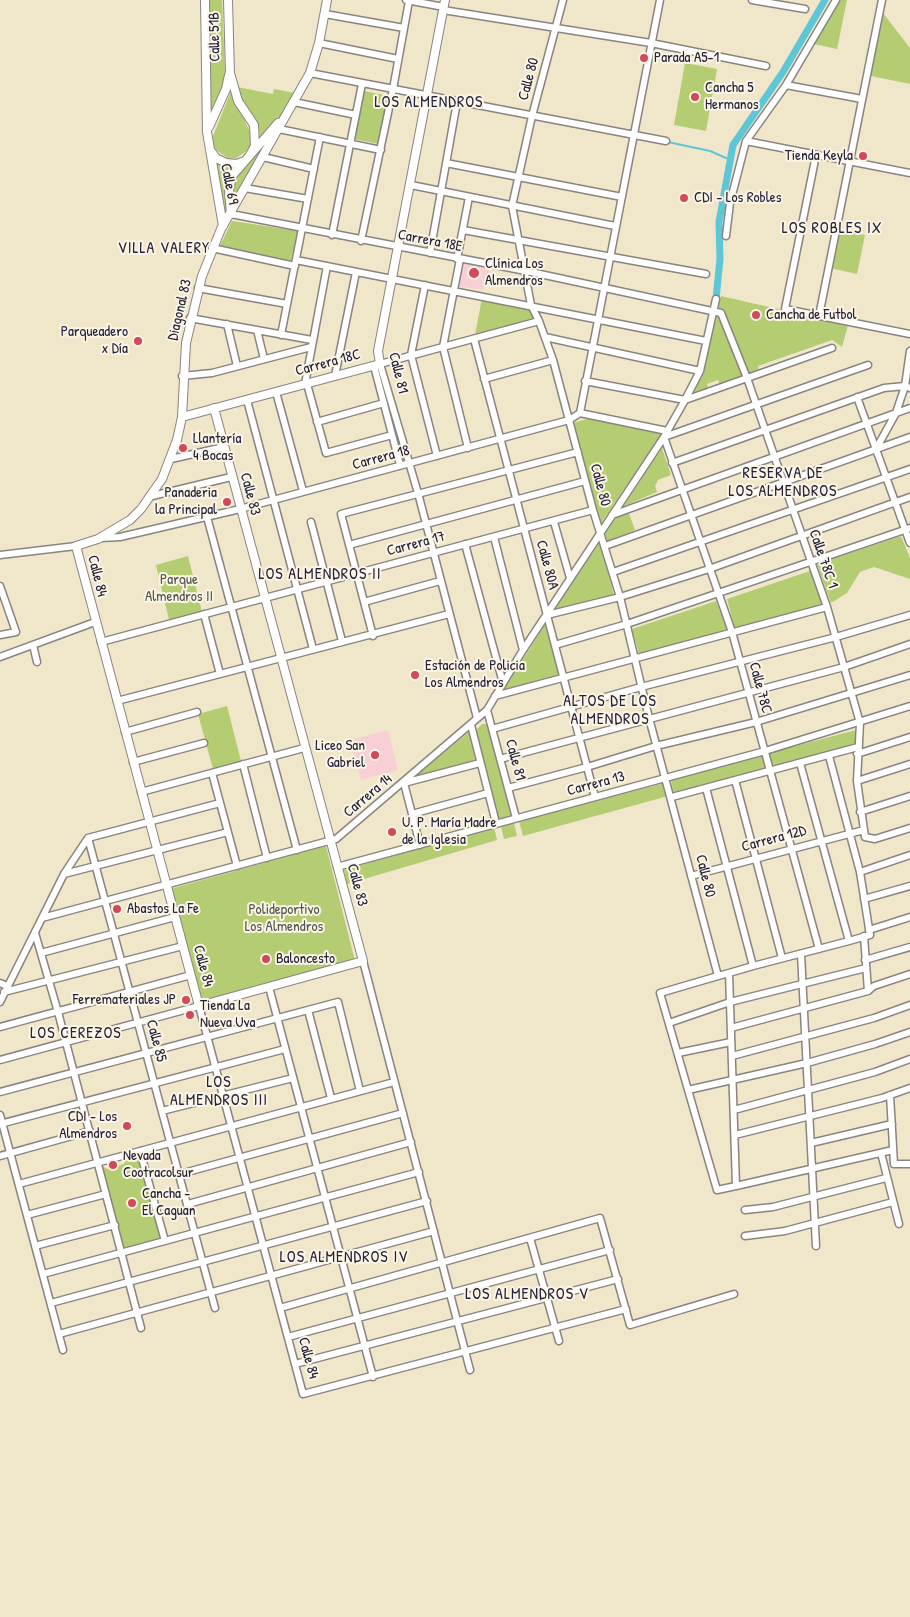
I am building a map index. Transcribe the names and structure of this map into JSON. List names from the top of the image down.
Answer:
{
  "streets": {
    "street": [
      "Calle 51B",
      "Calle 80",
      "Calle 69",
      "Carrera 18E",
      "Diagonal 83",
      "Carrera 18C",
      "Calle 81",
      "Carrera 18",
      "Calle 83",
      "Carrera 17",
      "Calle 78C 1",
      "Calle 80A",
      "Calle 84",
      "Calle 78C",
      "Carrera 13",
      "Carrera 14",
      "Carrera 12D",
      "Calle 85"
    ]
  },
  "crossings": [
    ["Calle 80", "Carrera 18E"],
    ["Calle 80", "Carrera 18C"],
    ["Calle 80", "Carrera 18"],
    ["Calle 80", "Carrera 17"],
    ["Calle 80", "Carrera 13"],
    ["Calle 80", "Carrera 14"],
    ["Calle 80", "Carrera 12D"],
    ["Calle 69", "Diagonal 83"],
    ["Carrera 18E", "Diagonal 83"],
    ["Carrera 18E", "Calle 81"],
    ["Carrera 18E", "Calle 78C 1"],
    ["Carrera 18E", "Carrera 14"],
    ["Diagonal 83", "Carrera 18C"],
    ["Diagonal 83", "Carrera 18"],
    ["Diagonal 83", "Calle 84"],
    ["Carrera 18C", "Calle 81"],
    ["Carrera 18C", "Calle 83"],
    ["Carrera 18C", "Calle 80A"],
    ["Calle 81", "Carrera 18"],
    ["Calle 81", "Carrera 17"],
    ["Calle 81", "Carrera 13"],
    ["Calle 81", "Carrera 14"],
    ["Carrera 18", "Calle 83"],
    ["Carrera 18", "Calle 80A"],
    ["Calle 83", "Carrera 17"],
    ["Calle 83", "Carrera 13"],
    ["Calle 83", "Carrera 14"],
    ["Carrera 17", "Calle 80A"],
    ["Carrera 17", "Calle 84"],
    ["Calle 78C 1", "Carrera 13"],
    ["Calle 78C 1", "Carrera 14"],
    ["Calle 78C 1", "Carrera 12D"],
    ["Calle 80A", "Carrera 13"],
    ["Calle 80A", "Carrera 14"],
    ["Calle 84", "Carrera 14"],
    ["Calle 78C", "Carrera 13"],
    ["Calle 78C", "Carrera 14"],
    ["Calle 78C", "Carrera 12D"],
    ["Carrera 14", "Calle 85"]
  ],
  "districts": [
    "LOS ALMENDROS",
    "LOS ROBLES IX",
    "VILLA VALERY",
    "RESERVA DE LOS ALMENDROS",
    "LOS ALMENDROS II",
    "ALTOS DE LOS ALMENDROS",
    "LOS CEREZOS",
    "LOS ALMENDROS III",
    "LOS ALMENDROS IV",
    "LOS ALMENDROS V"
  ],
  "parks": ["Parque Almendros II", "Polideportivo Los Almendros"],
  "places": [
    "Parada A5-1",
    "Cancha 5 Hermanos",
    "Tienda Keyla",
    "CDI - Los Robles",
    "Clínica Los Almendros",
    "Cancha de Futbol",
    "Parqueadero x Día",
    "Llantería 4 Bocas",
    "Panaderia la Principal",
    "Estación de Policia Los Almendros",
    "Liceo San Gabriel",
    "U. P. María Madre de la Iglesia",
    "Abastos La Fe",
    "Baloncesto",
    "Ferremateriales JP",
    "Tienda La Nueva Uva",
    "CDI - Los Almendros",
    "Nevada Cootracolsur",
    "Cancha - El Caguan"
  ]
}
